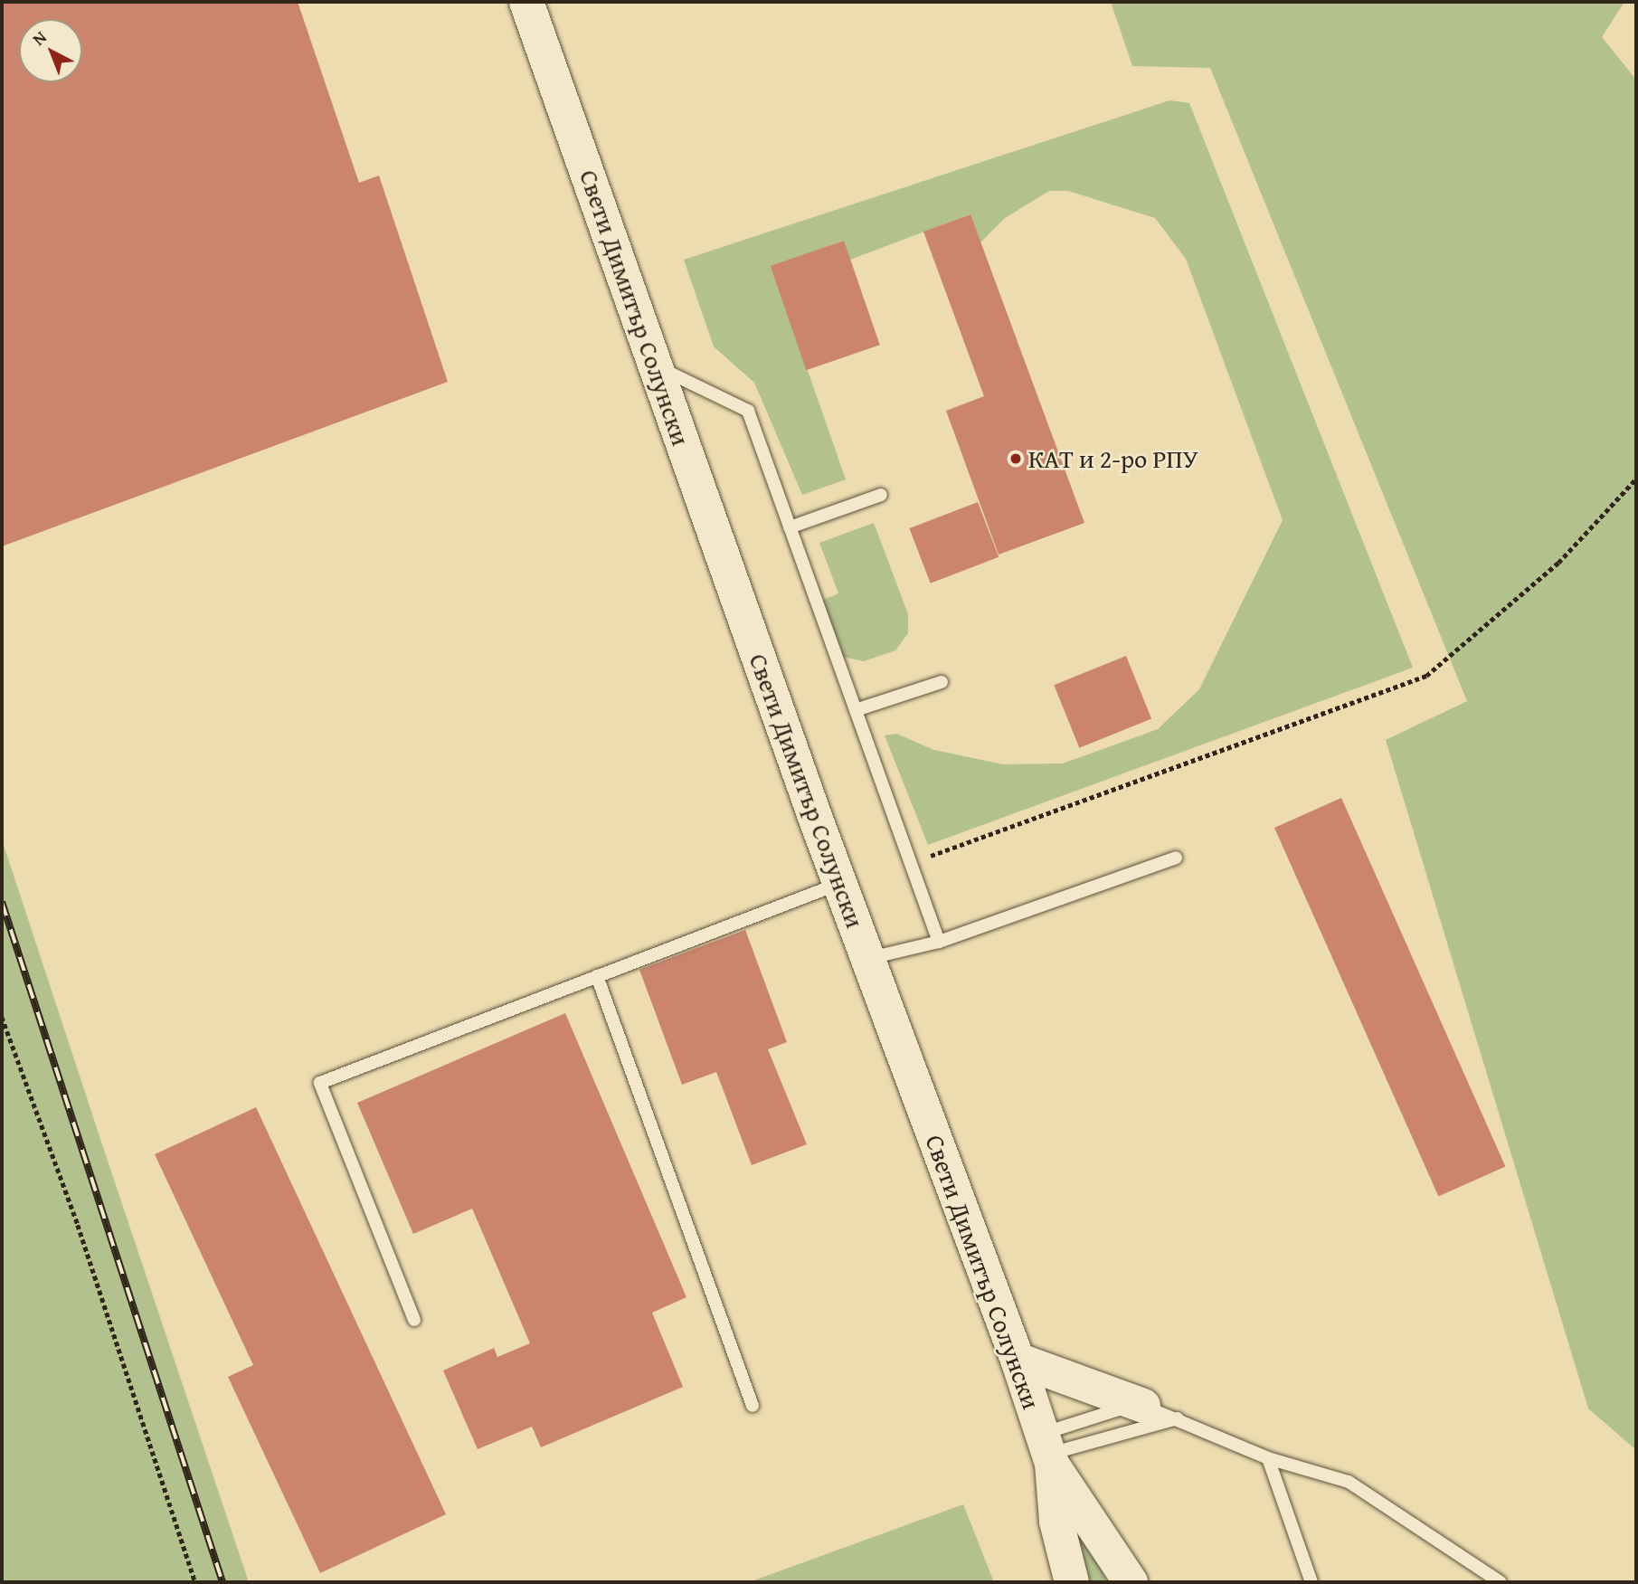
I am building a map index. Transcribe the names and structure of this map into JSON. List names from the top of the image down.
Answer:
{
  "streets": {
    "main road": ["Свети Димитър Солунски"]
  },
  "places": ["КАТ и 2-ро РПУ"],
  "north": "top left"
}
